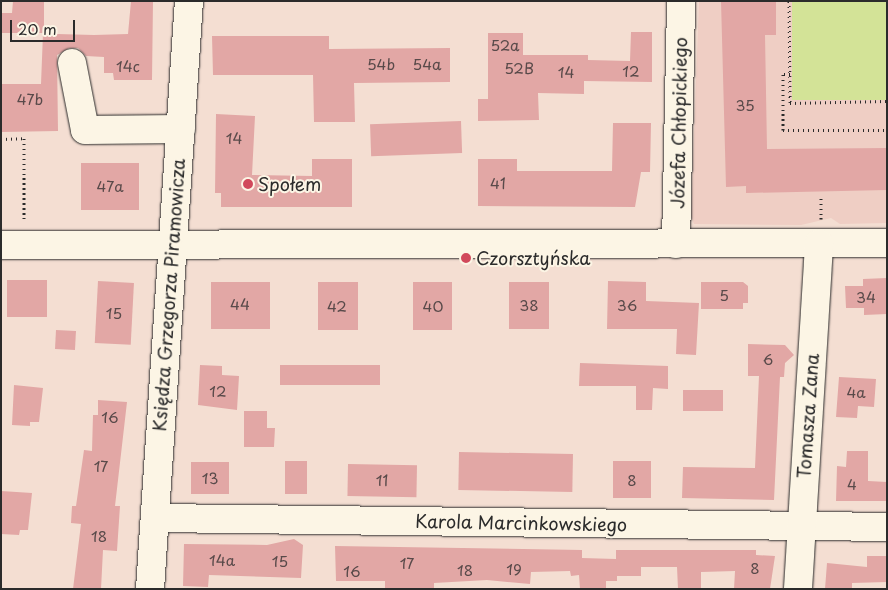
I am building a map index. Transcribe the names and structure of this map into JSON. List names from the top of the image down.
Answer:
{
  "streets": {
    "street": [
      "Józefa Chłopickiego",
      "Księdza Grzegorza Piramowicza",
      "Tomasza Zana",
      "Karola Marcinkowskiego"
    ]
  },
  "crossings": [
    ["Księdza Grzegorza Piramowicza", "Karola Marcinkowskiego"],
    ["Tomasza Zana", "Karola Marcinkowskiego"]
  ],
  "places": ["Społem", "Czorsztyńska"],
  "house_numbers": [
    "52a",
    "54b",
    "54a",
    "14c",
    "52B",
    "12",
    "14",
    "47b",
    "35",
    "14",
    "41",
    "47a",
    "5",
    "34",
    "44",
    "38",
    "36",
    "42",
    "40",
    "15",
    "6",
    "12",
    "4a",
    "16",
    "17",
    "13",
    "11",
    "8",
    "4",
    "18",
    "14a",
    "15",
    "17",
    "8",
    "19",
    "18",
    "16"
  ],
  "scale_bar": "20 m"
}
